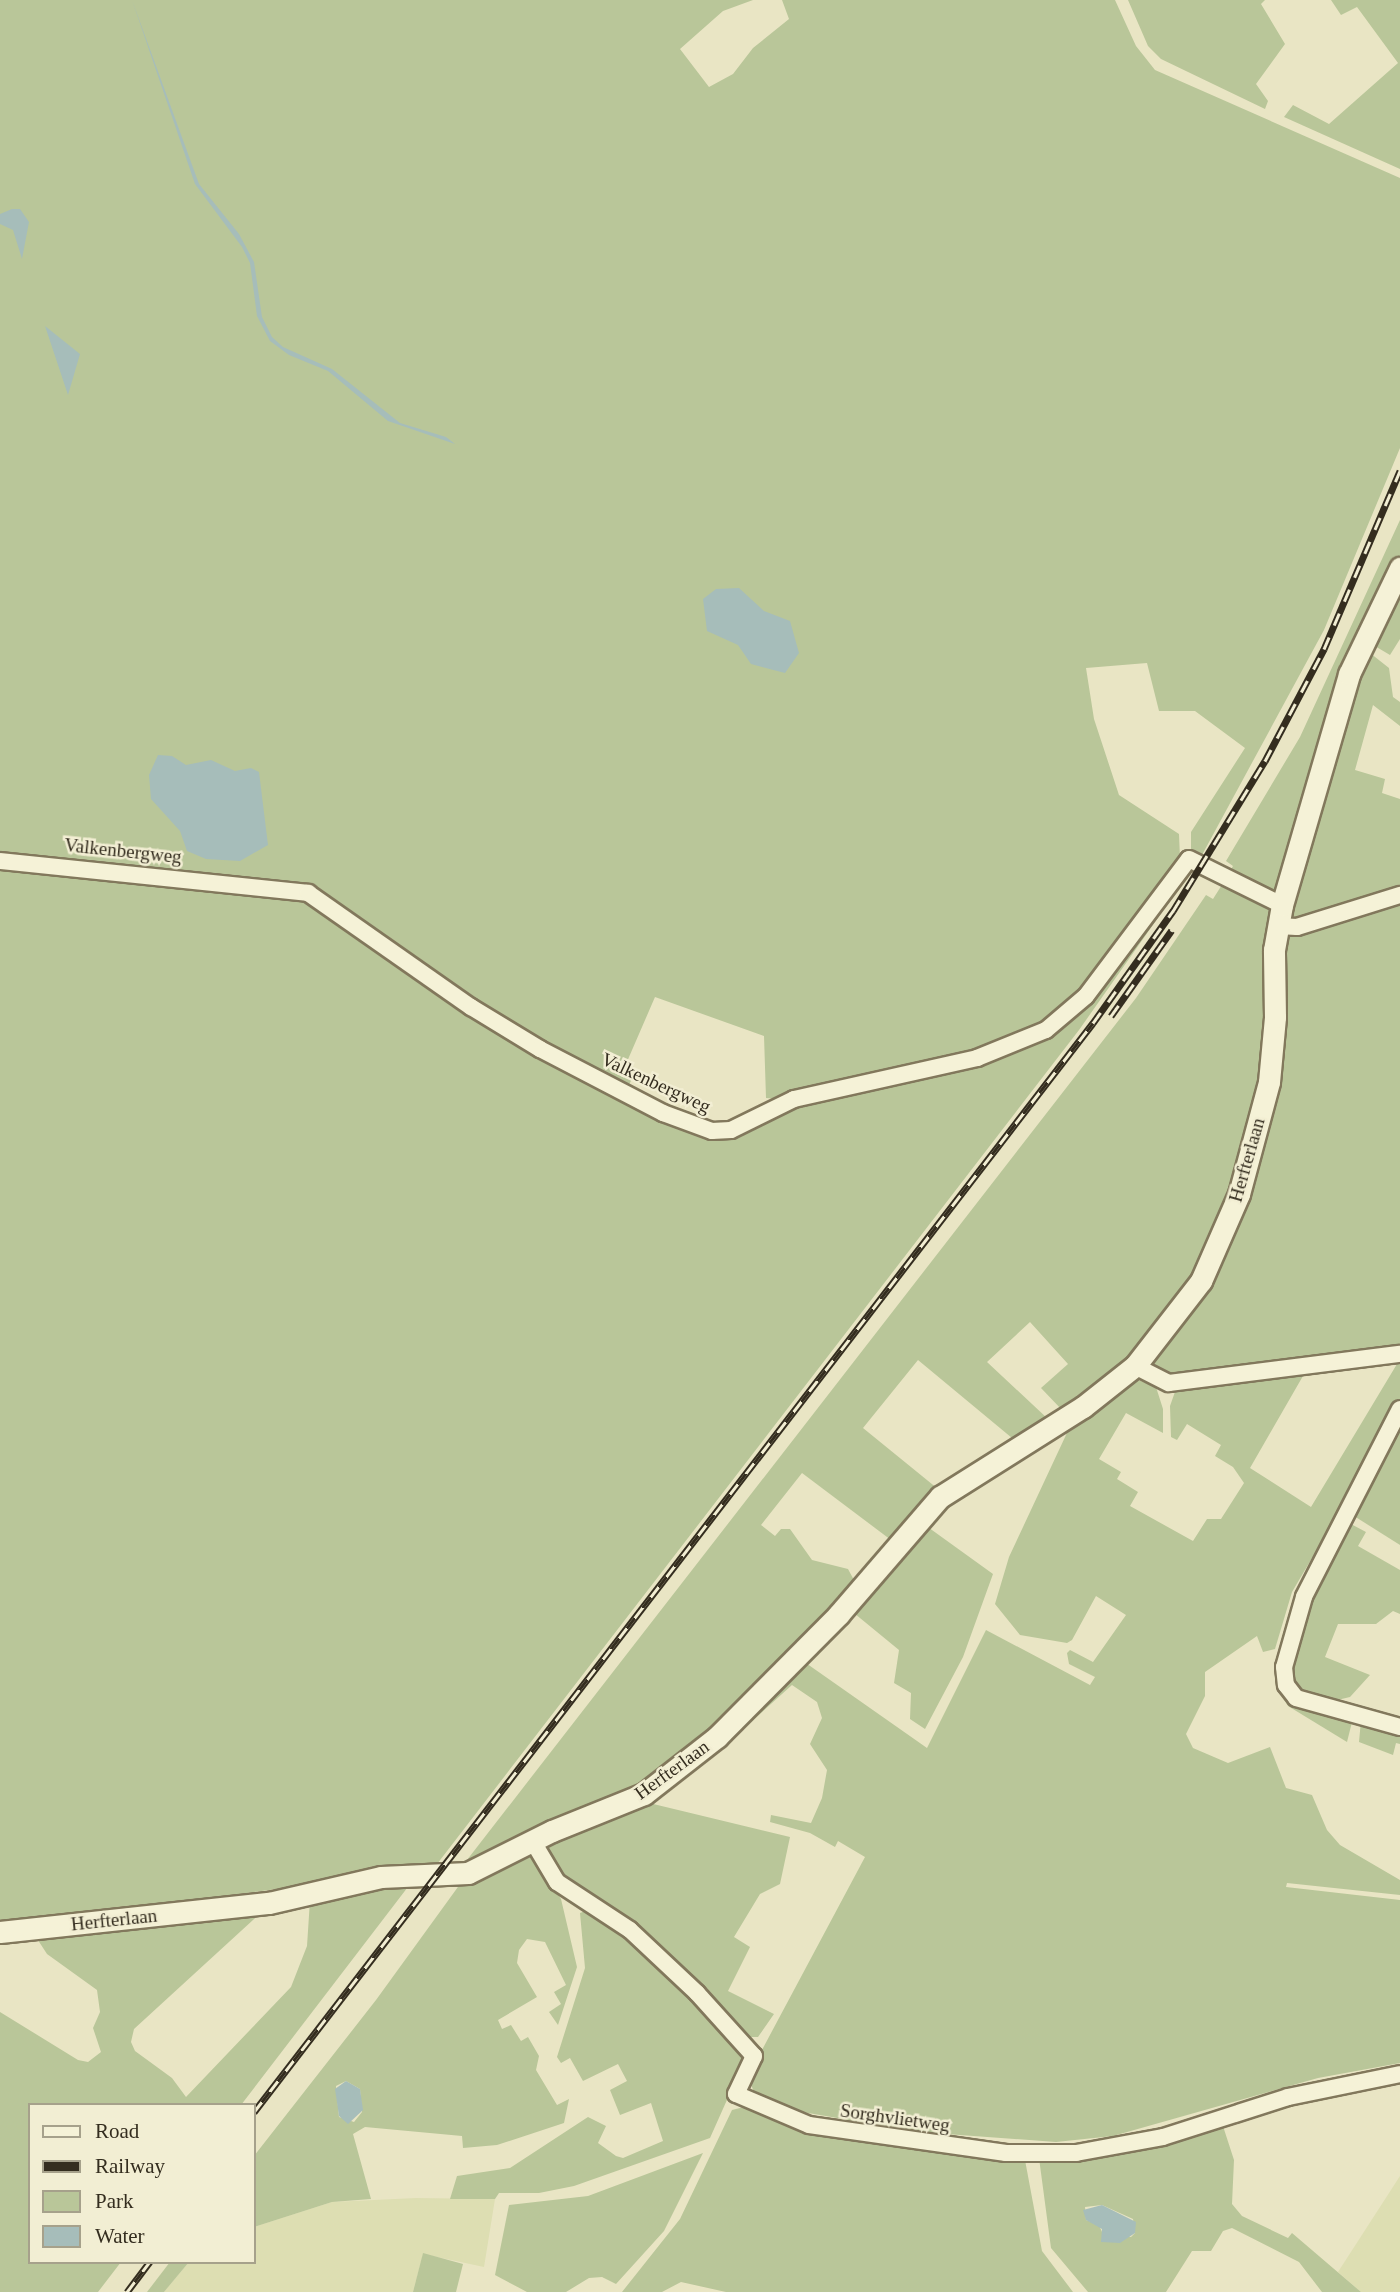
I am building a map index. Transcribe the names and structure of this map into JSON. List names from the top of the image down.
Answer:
{
  "streets": {
    "street": ["Valkenbergweg", "Herfterlaan", "Sorghvlietweg"]
  },
  "crossings": [
    ["Valkenbergweg", "Herfterlaan"],
    ["Herfterlaan", "Sorghvlietweg"]
  ],
  "legend": [
    "Road",
    "Railway",
    "Park",
    "Water"
  ]
}
